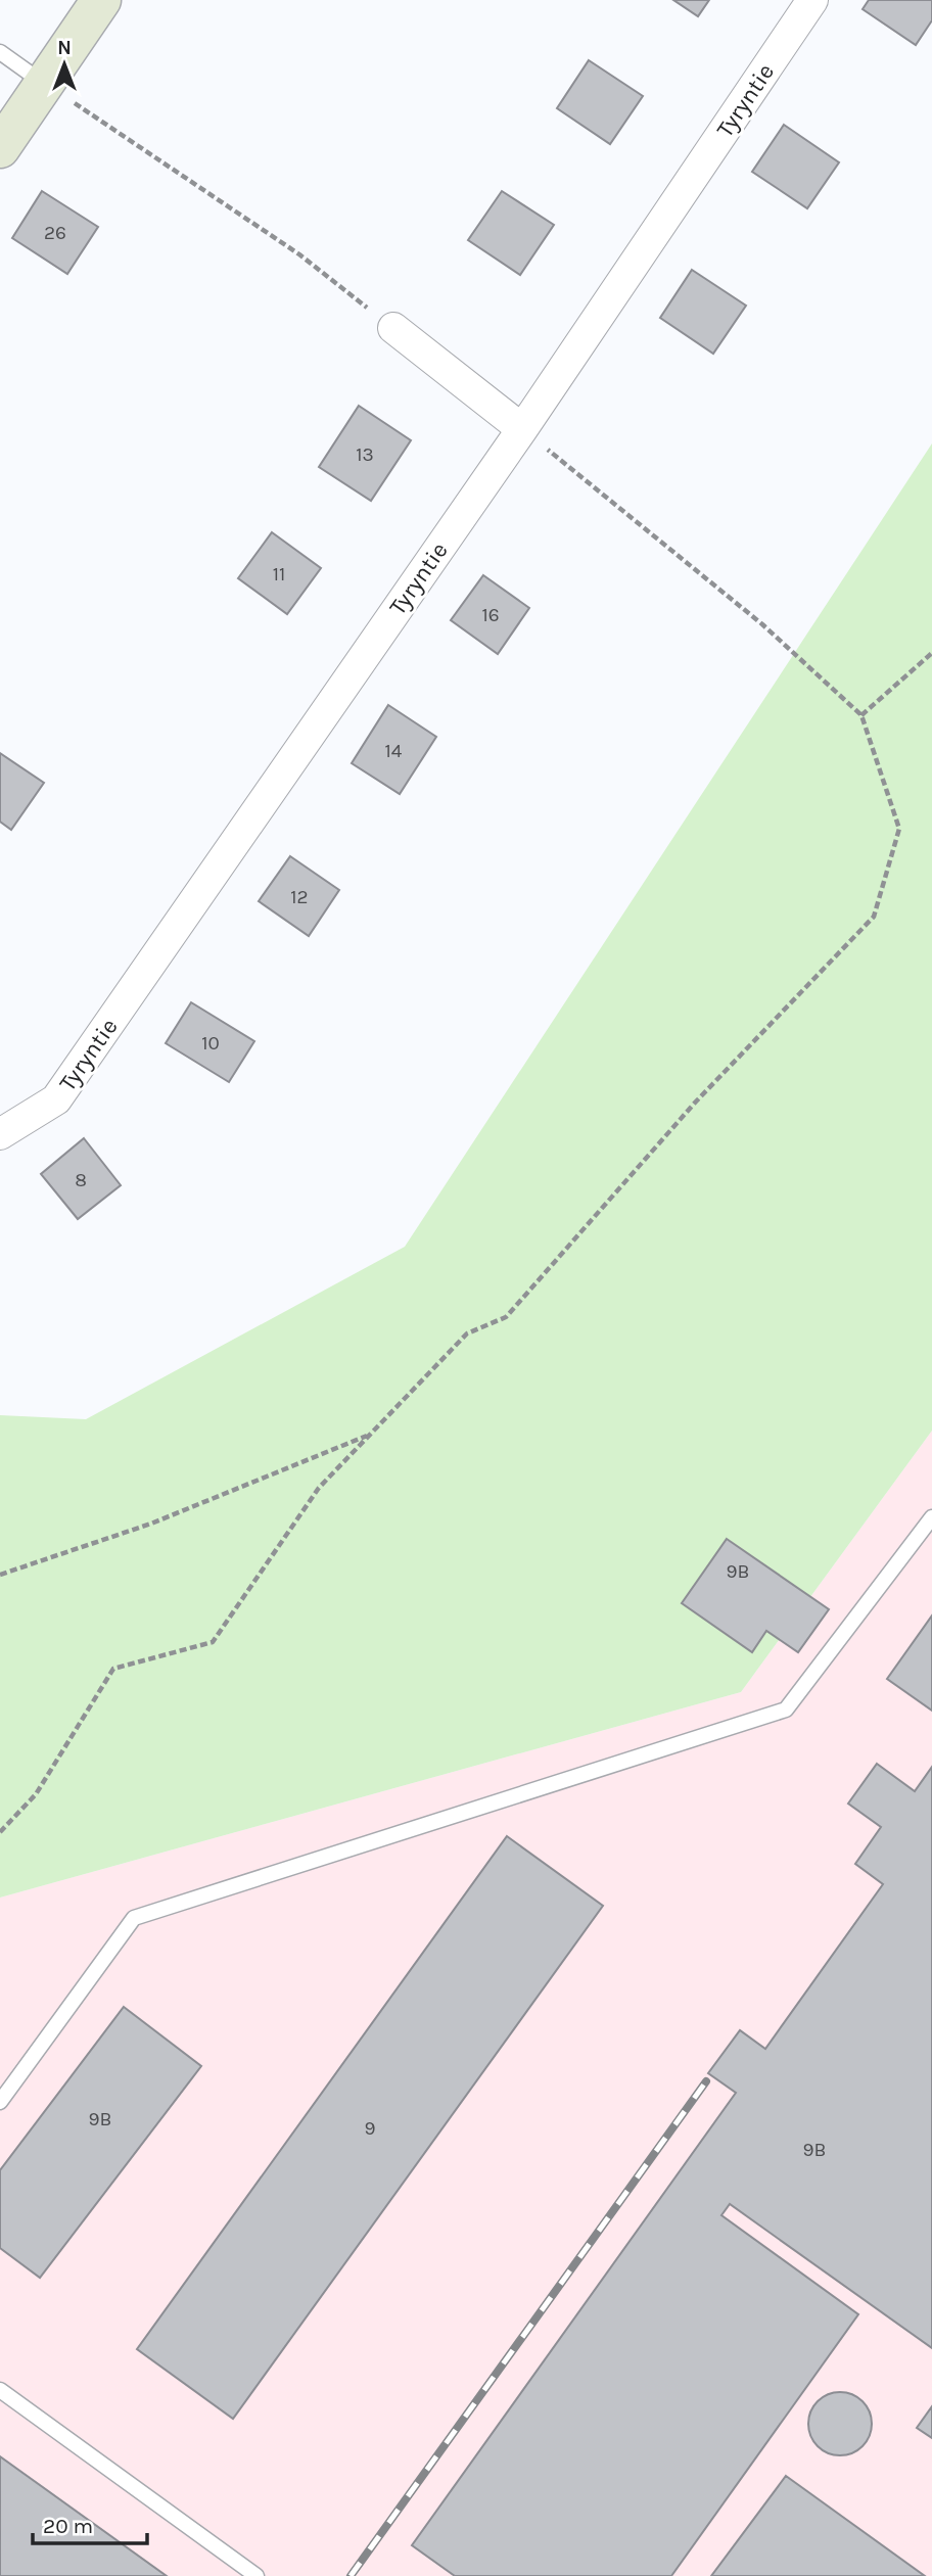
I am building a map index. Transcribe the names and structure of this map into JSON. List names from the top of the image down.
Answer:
{
  "streets": {
    "street": ["Tyryntie"]
  },
  "house_numbers": [
    "26",
    "13",
    "11",
    "16",
    "14",
    "12",
    "10",
    "8",
    "9B",
    "9B",
    "9",
    "9B"
  ],
  "scale_bar": "20 m",
  "north": "top"
}
